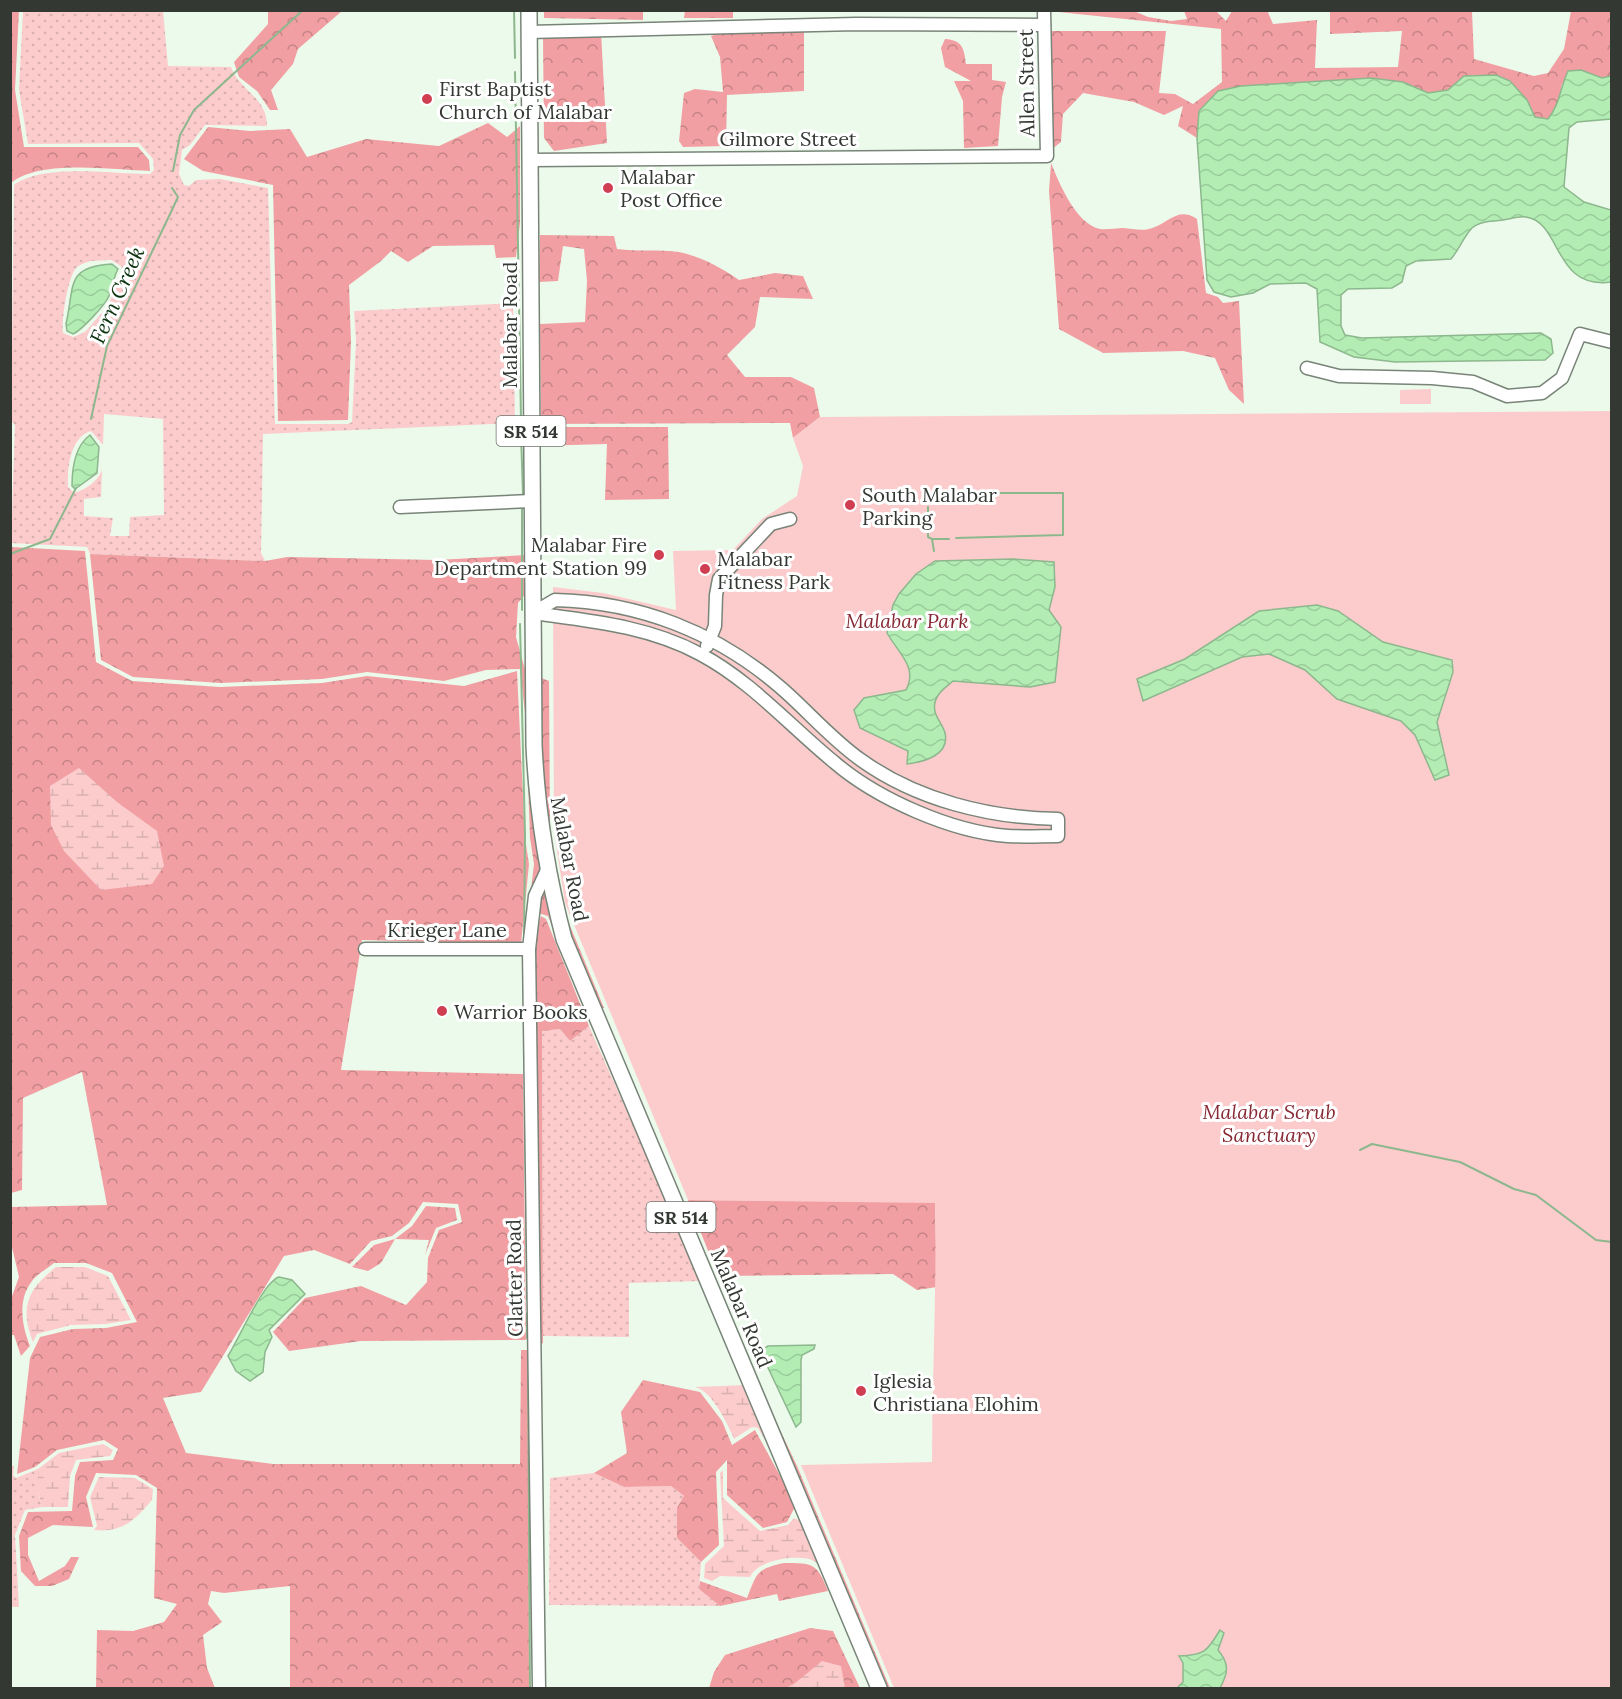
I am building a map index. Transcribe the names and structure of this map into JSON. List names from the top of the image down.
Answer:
{
  "streets": {
    "main road": ["Malabar Road", "SR 514"],
    "street": [
      "Allen Street",
      "Gilmore Street",
      "Krieger Lane",
      "Glatter Road"
    ]
  },
  "crossings": [
    ["Allen Street", "Gilmore Street"],
    ["Gilmore Street", "Malabar Road"],
    ["Malabar Road", "Glatter Road"],
    ["Krieger Lane", "Glatter Road"]
  ],
  "water": ["Fern Creek"],
  "parks": ["Malabar Park", "Malabar Scrub Sanctuary"],
  "places": [
    "First Baptist Church of Malabar",
    "Malabar Post Office",
    "South Malabar Parking",
    "Malabar Fire Department Station 99",
    "Malabar Fitness Park",
    "Warrior Books",
    "Iglesia Christiana Elohim"
  ]
}
